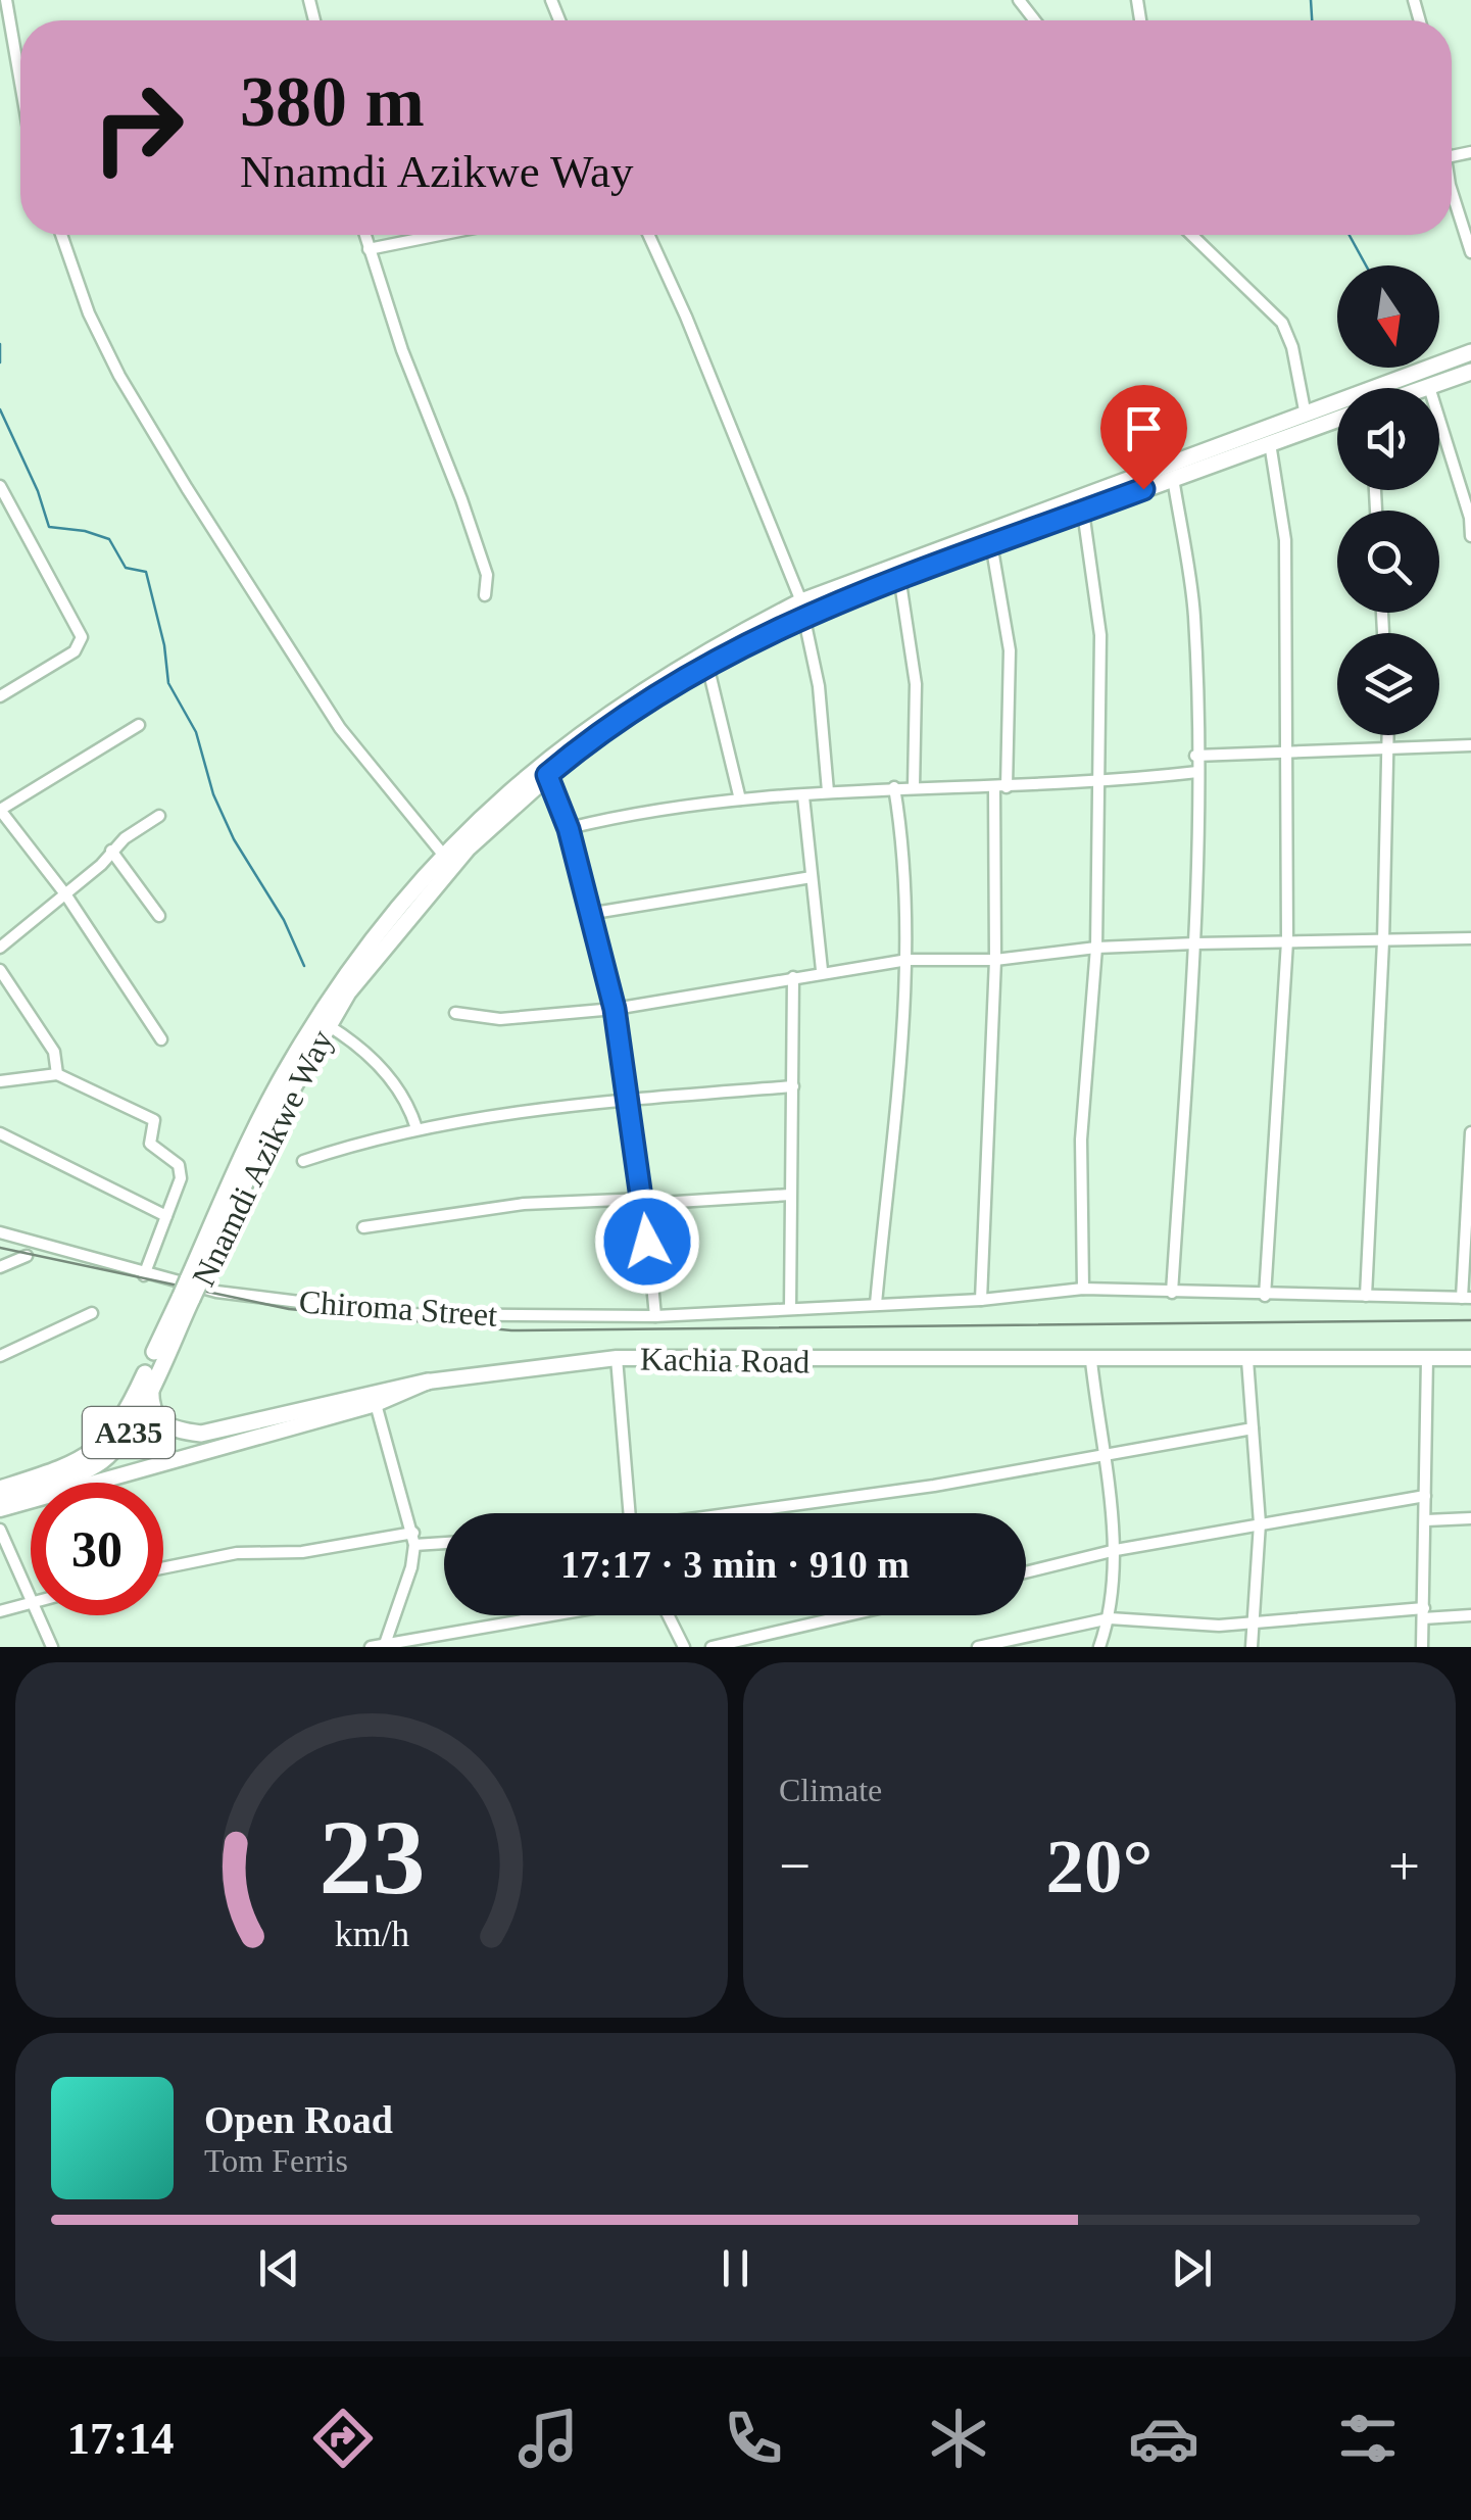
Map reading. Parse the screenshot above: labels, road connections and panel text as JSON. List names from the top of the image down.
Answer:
{
  "streets": {
    "highway": ["Nnamdi Azikwe Way", "A235"],
    "main road": ["Kachia Road"],
    "street": ["Chiroma Street"]
  },
  "crossings": [
    ["Nnamdi Azikwe Way", "Kachia Road"],
    ["Nnamdi Azikwe Way", "A235"]
  ],
  "north": "bottom",
  "page": {
    "turn": ["380 m", "Nnamdi Azikwe Way"],
    "limit": "30",
    "trip": "17:17 · 3 min · 910 m",
    "tile": "Climate",
    "heat": ["−", "20°", "+"],
    "song": ["Open Road", "Tom Ferris"],
    "tabs": "17:14",
    "gauge": ["23", "km/h"]
  }
}
